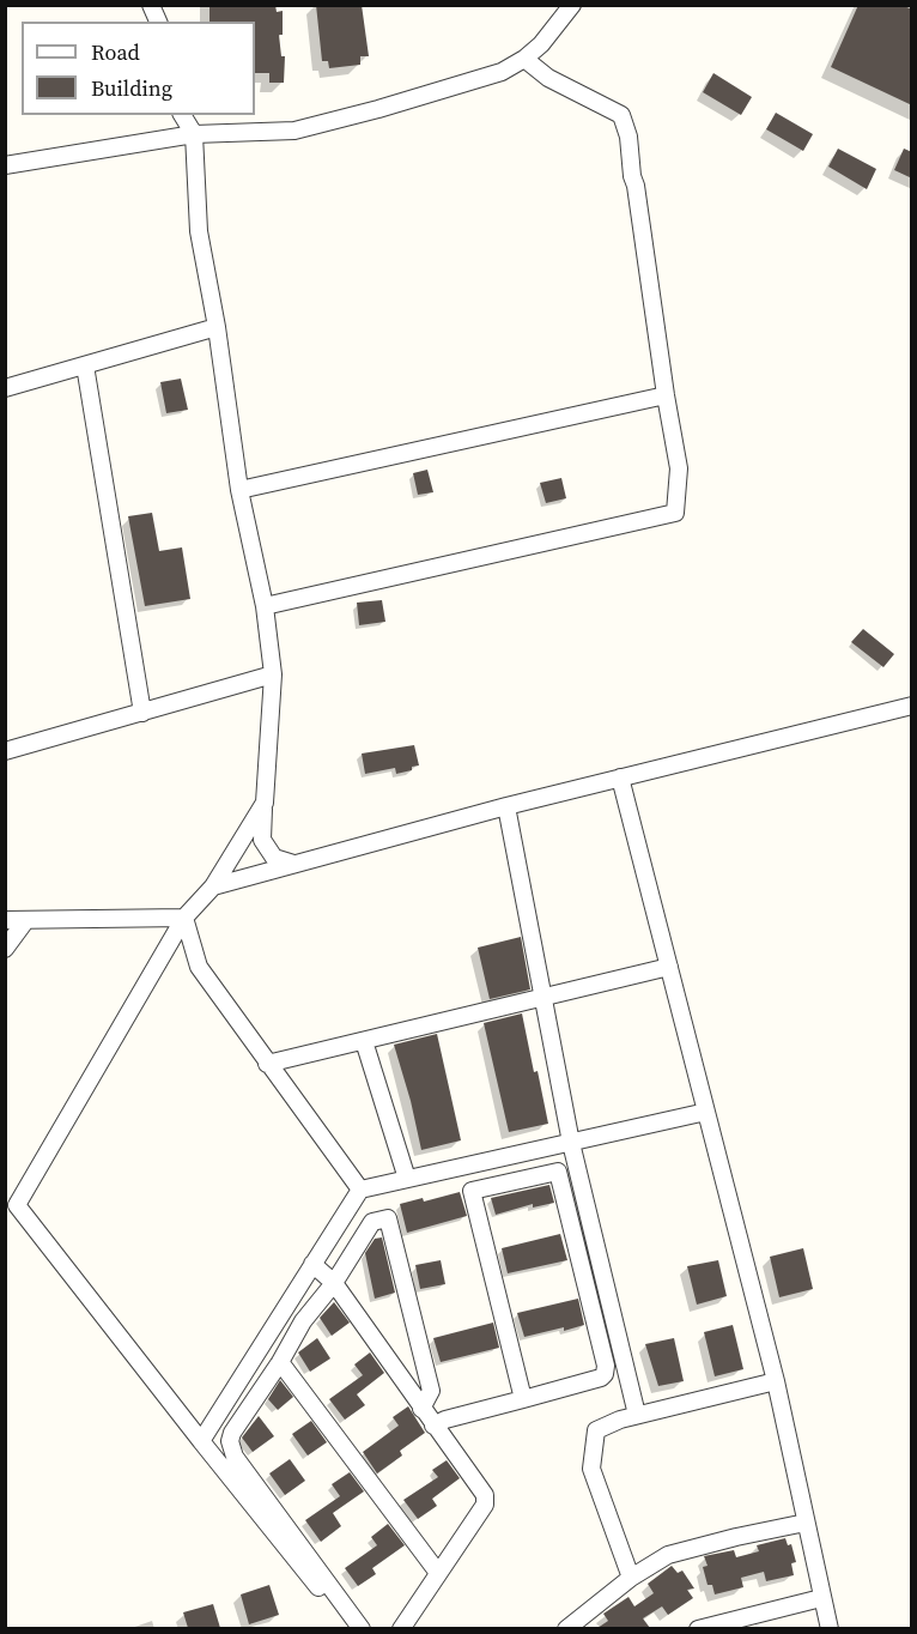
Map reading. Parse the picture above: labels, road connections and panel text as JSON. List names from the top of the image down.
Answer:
{
  "legend": ["Road", "Building"]
}
